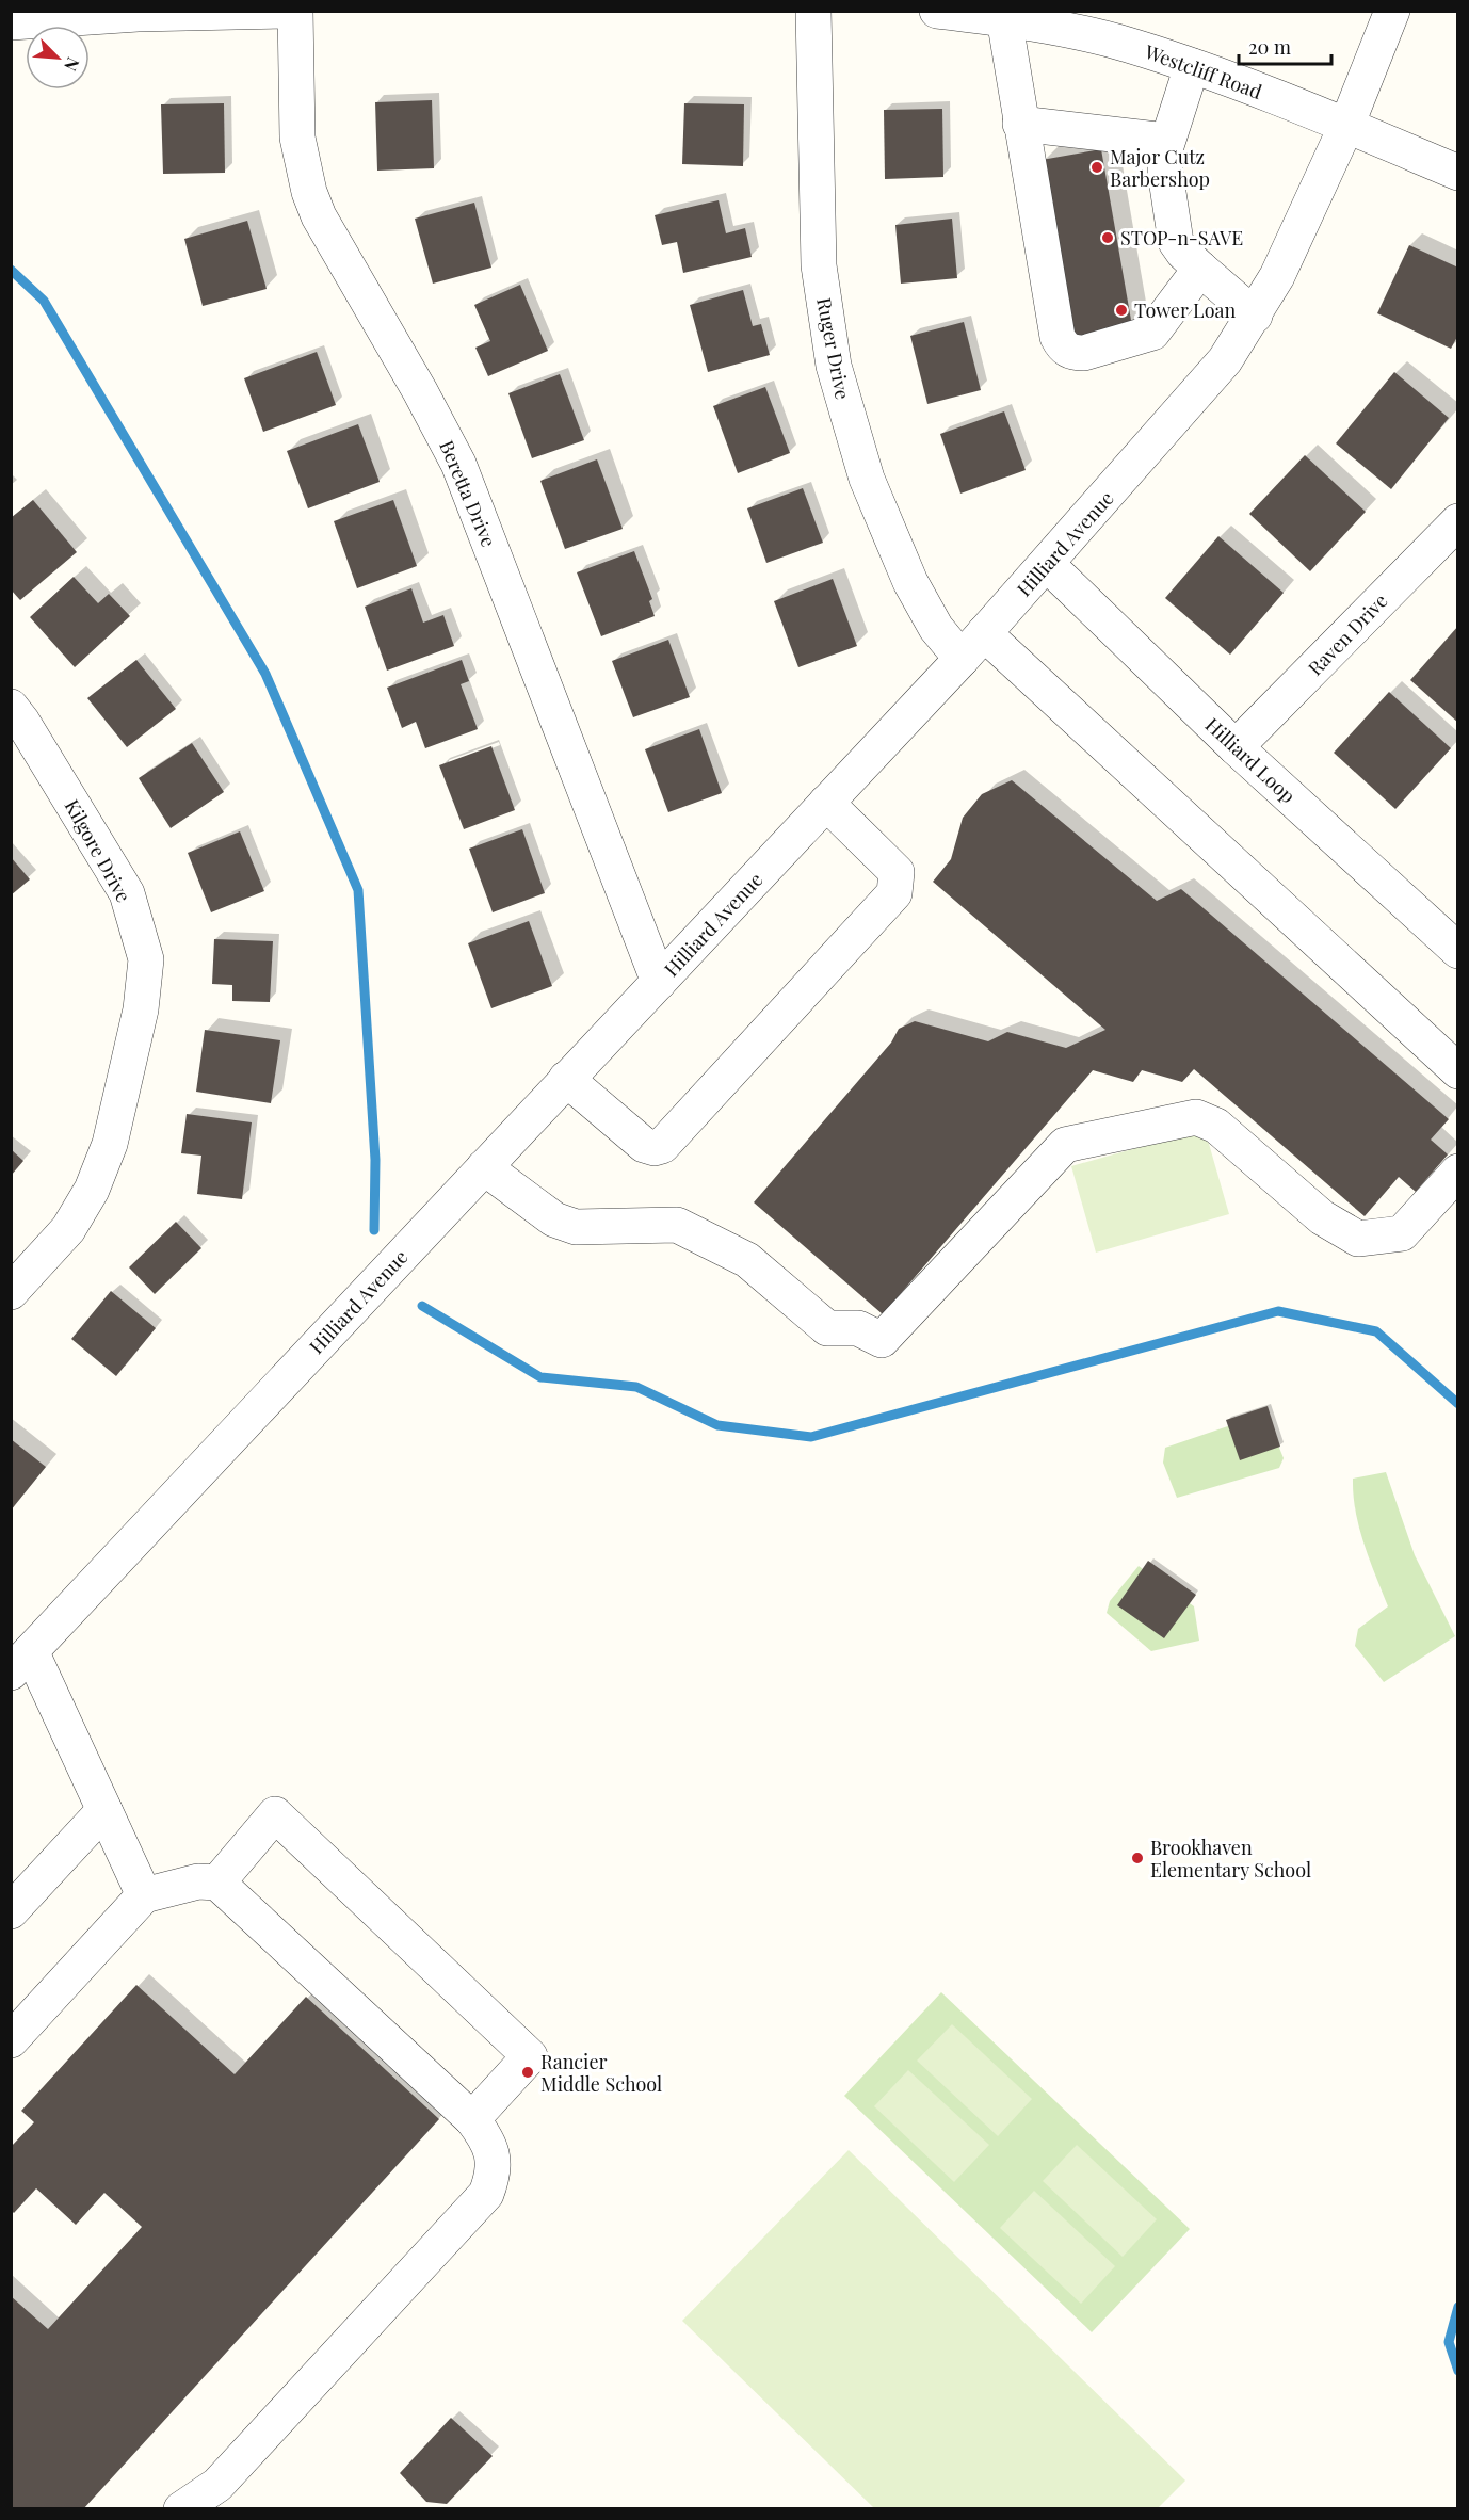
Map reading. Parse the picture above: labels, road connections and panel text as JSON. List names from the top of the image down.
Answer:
{
  "streets": {
    "street": [
      "Westcliff Road",
      "Ruger Drive",
      "Beretta Drive",
      "Hilliard Avenue",
      "Raven Drive",
      "Hilliard Loop",
      "Kilgore Drive"
    ]
  },
  "crossings": [
    ["Westcliff Road", "Hilliard Avenue"],
    ["Ruger Drive", "Hilliard Avenue"],
    ["Beretta Drive", "Hilliard Avenue"],
    ["Hilliard Avenue", "Hilliard Loop"],
    ["Raven Drive", "Hilliard Loop"]
  ],
  "places": [
    "Major Cutz Barbershop",
    "STOP-n-SAVE",
    "Tower Loan",
    "Brookhaven Elementary School",
    "Rancier Middle School"
  ],
  "scale_bar": "20 m",
  "north": "bottom right"
}
